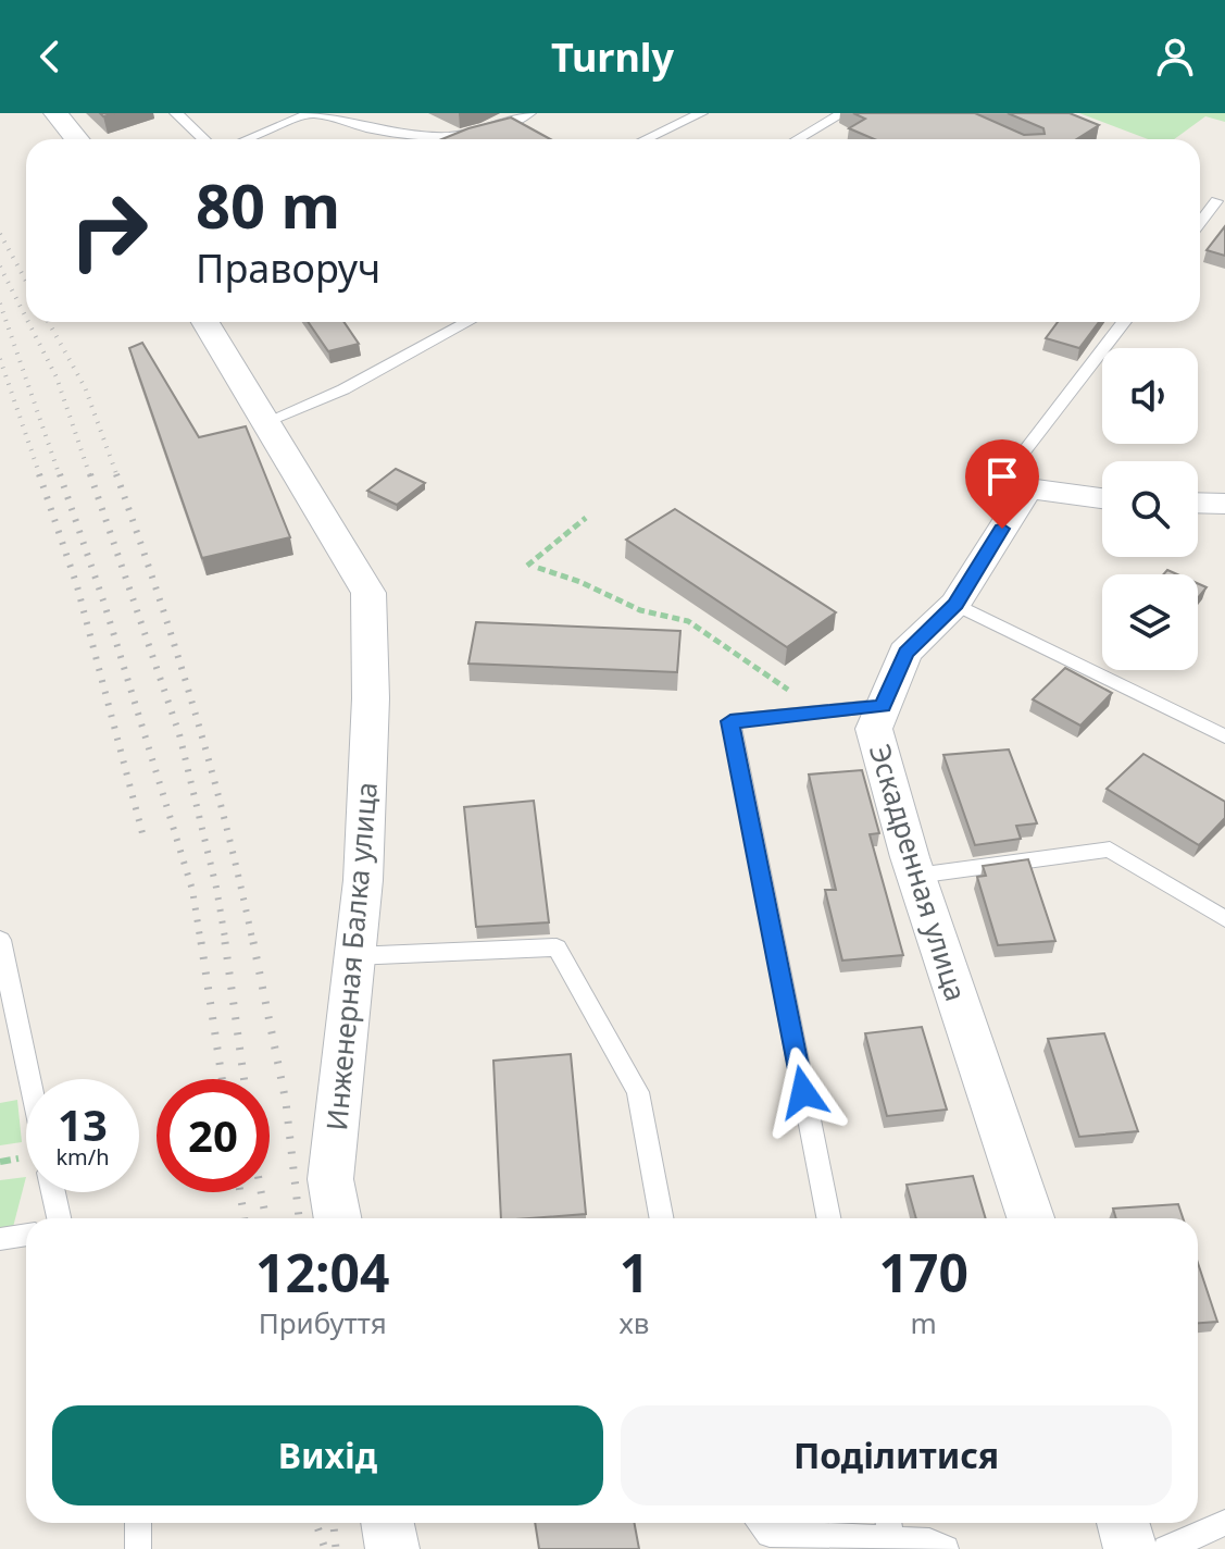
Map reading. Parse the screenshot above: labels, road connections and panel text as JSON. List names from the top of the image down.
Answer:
{
  "streets": {
    "street": ["Эскадренная улица", "Инженерная Балка улица"]
  },
  "page": {
    "header": "Turnly",
    "turn": ["80 m", "Праворуч"],
    "speed": "13 km/h",
    "limit": "20",
    "eta": [
      "12:04",
      "Прибуття",
      "1",
      "хв",
      "170",
      "m"
    ],
    "buttons": ["Вихід", "Поділитися"]
  }
}
